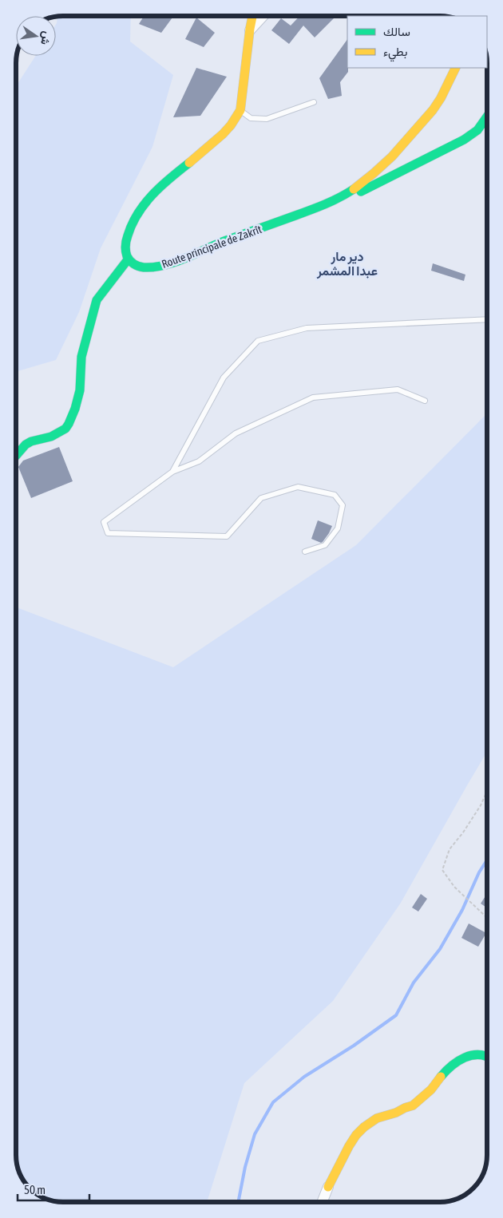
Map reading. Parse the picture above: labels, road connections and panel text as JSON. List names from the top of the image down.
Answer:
{
  "streets": {
    "street": ["Route principale de Zakrît"]
  },
  "districts": ["دير مار عبدا المشمر"],
  "legend": ["سالك", "بطيء"],
  "scale_bar": "50 m",
  "north": "right"
}
